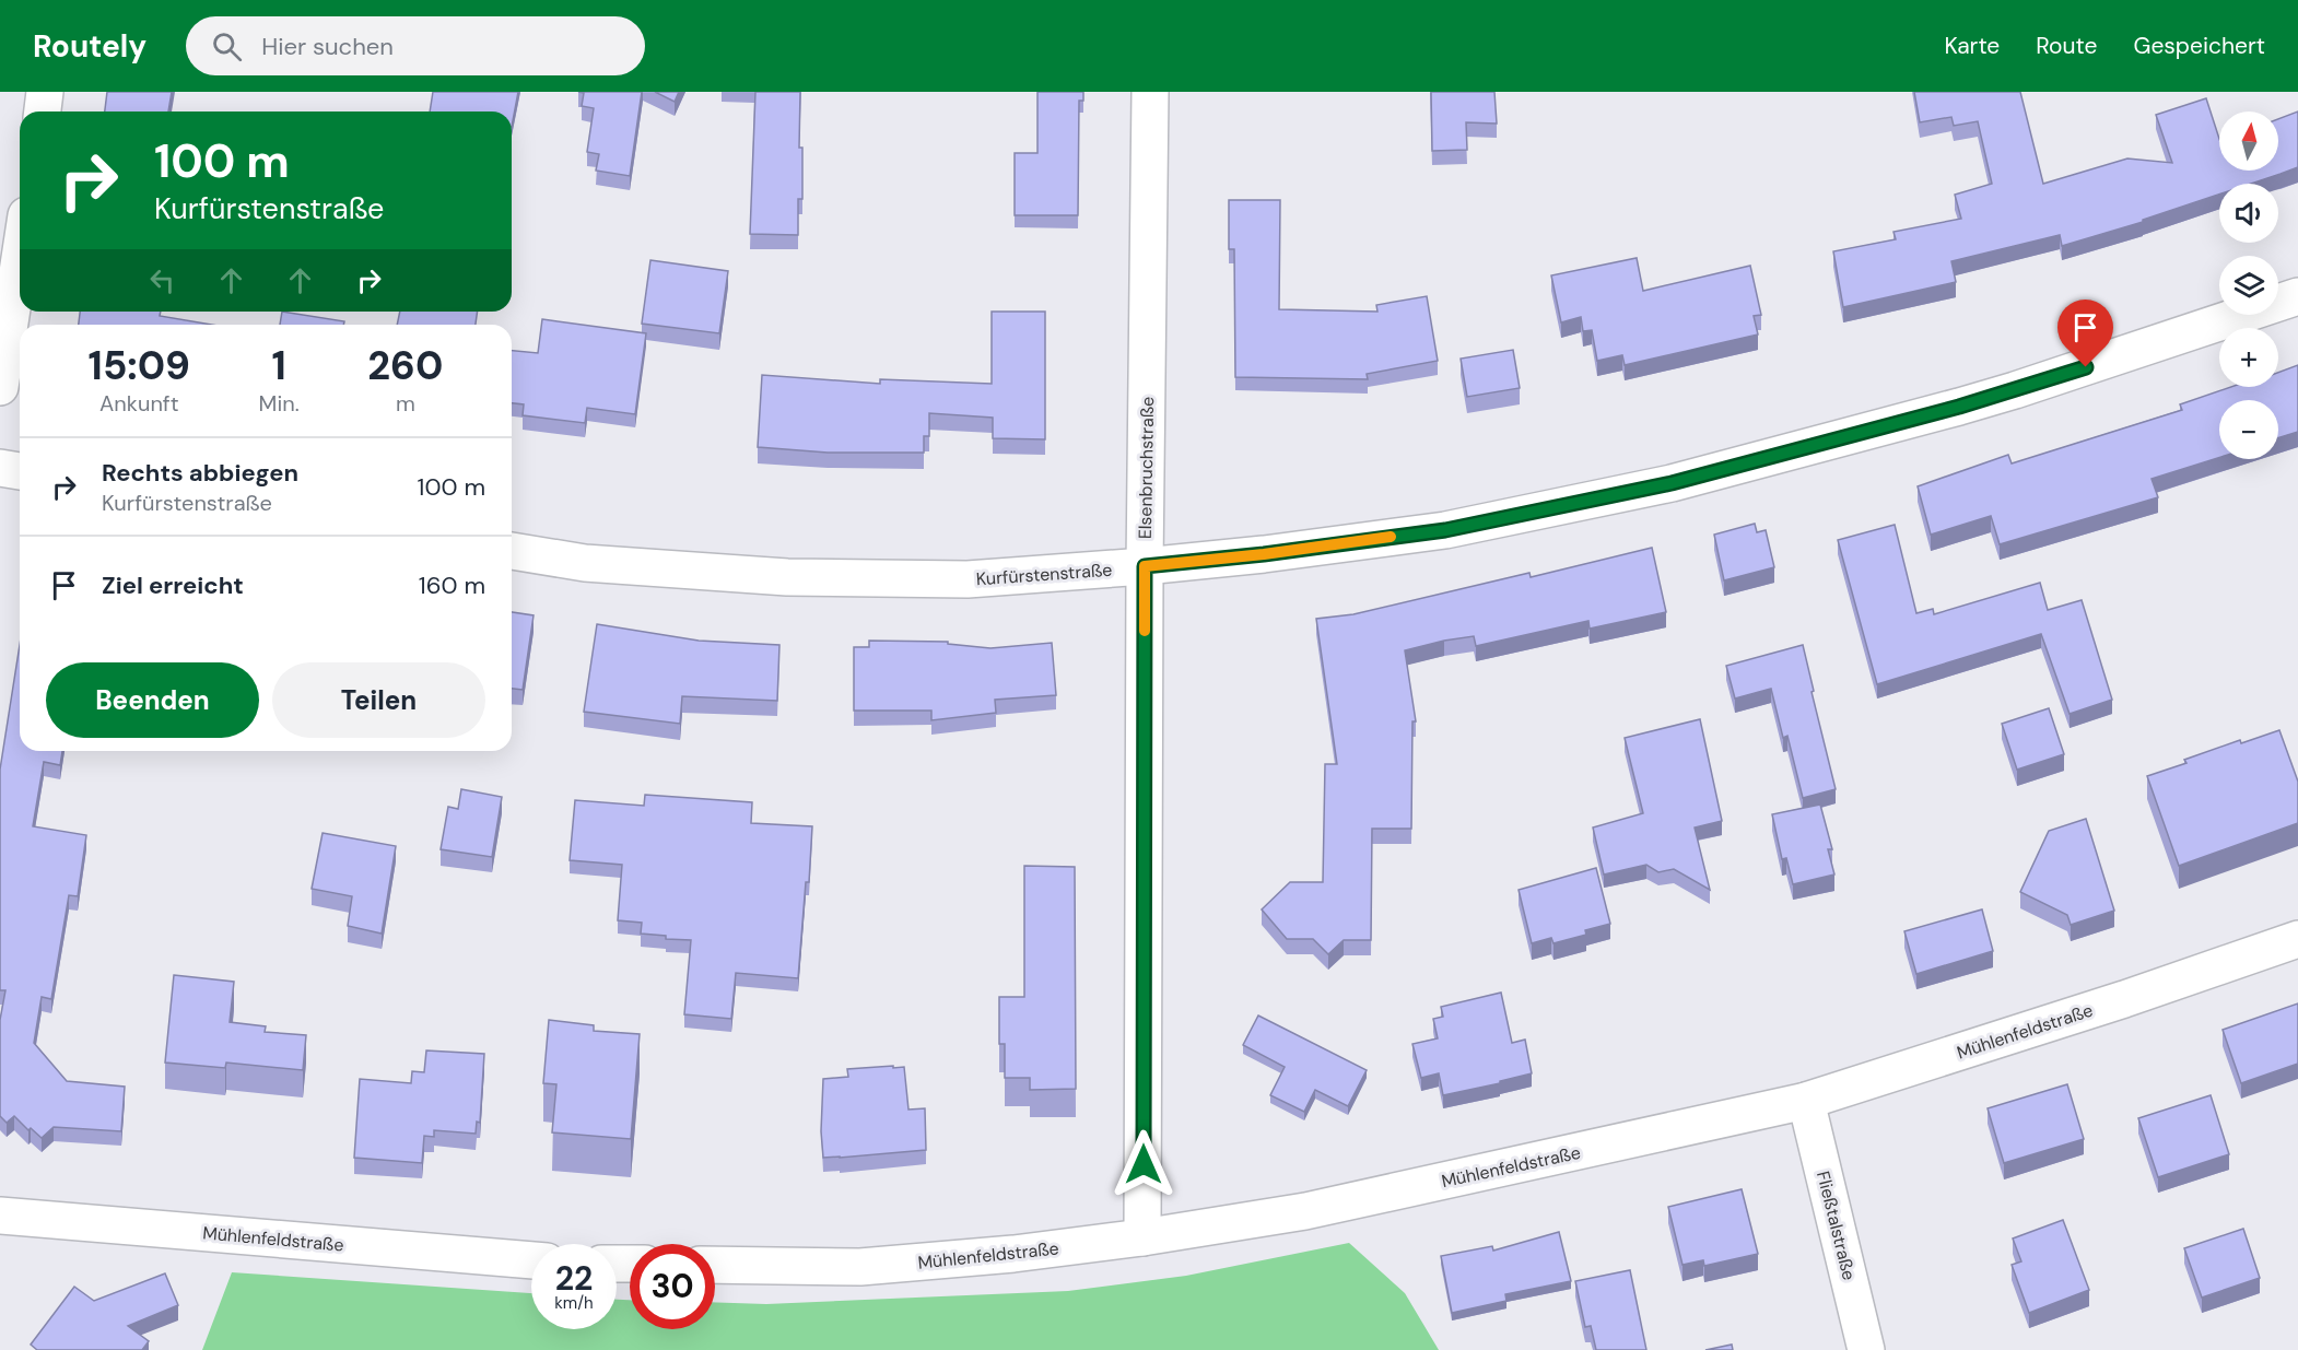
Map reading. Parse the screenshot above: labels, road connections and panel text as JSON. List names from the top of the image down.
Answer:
{
  "streets": {
    "street": [
      "Elsenbruchstraße",
      "Kurfürstenstraße",
      "Mühlenfeldstraße",
      "Fließtalstraße"
    ]
  },
  "crossings": [
    ["Elsenbruchstraße", "Kurfürstenstraße"],
    ["Elsenbruchstraße", "Mühlenfeldstraße"],
    ["Mühlenfeldstraße", "Fließtalstraße"]
  ],
  "north": "top",
  "page": {
    "header": "Routely",
    "search": "Hier suchen",
    "nav": ["Karte", "Route", "Gespeichert"],
    "map_buttons": ["+", "−"],
    "turn": ["100 m", "Kurfürstenstraße"],
    "eta": [
      "15:09",
      "Ankunft",
      "1",
      "Min.",
      "260",
      "m"
    ],
    "list": [
      {
        "name": "Rechts abbiegen",
        "note": "Kurfürstenstraße",
        "value": "100 m"
      },
      {
        "name": "Ziel erreicht",
        "value": "160 m"
      }
    ],
    "buttons": ["Beenden", "Teilen"],
    "speed": "22 km/h",
    "limit": "30"
  }
}
